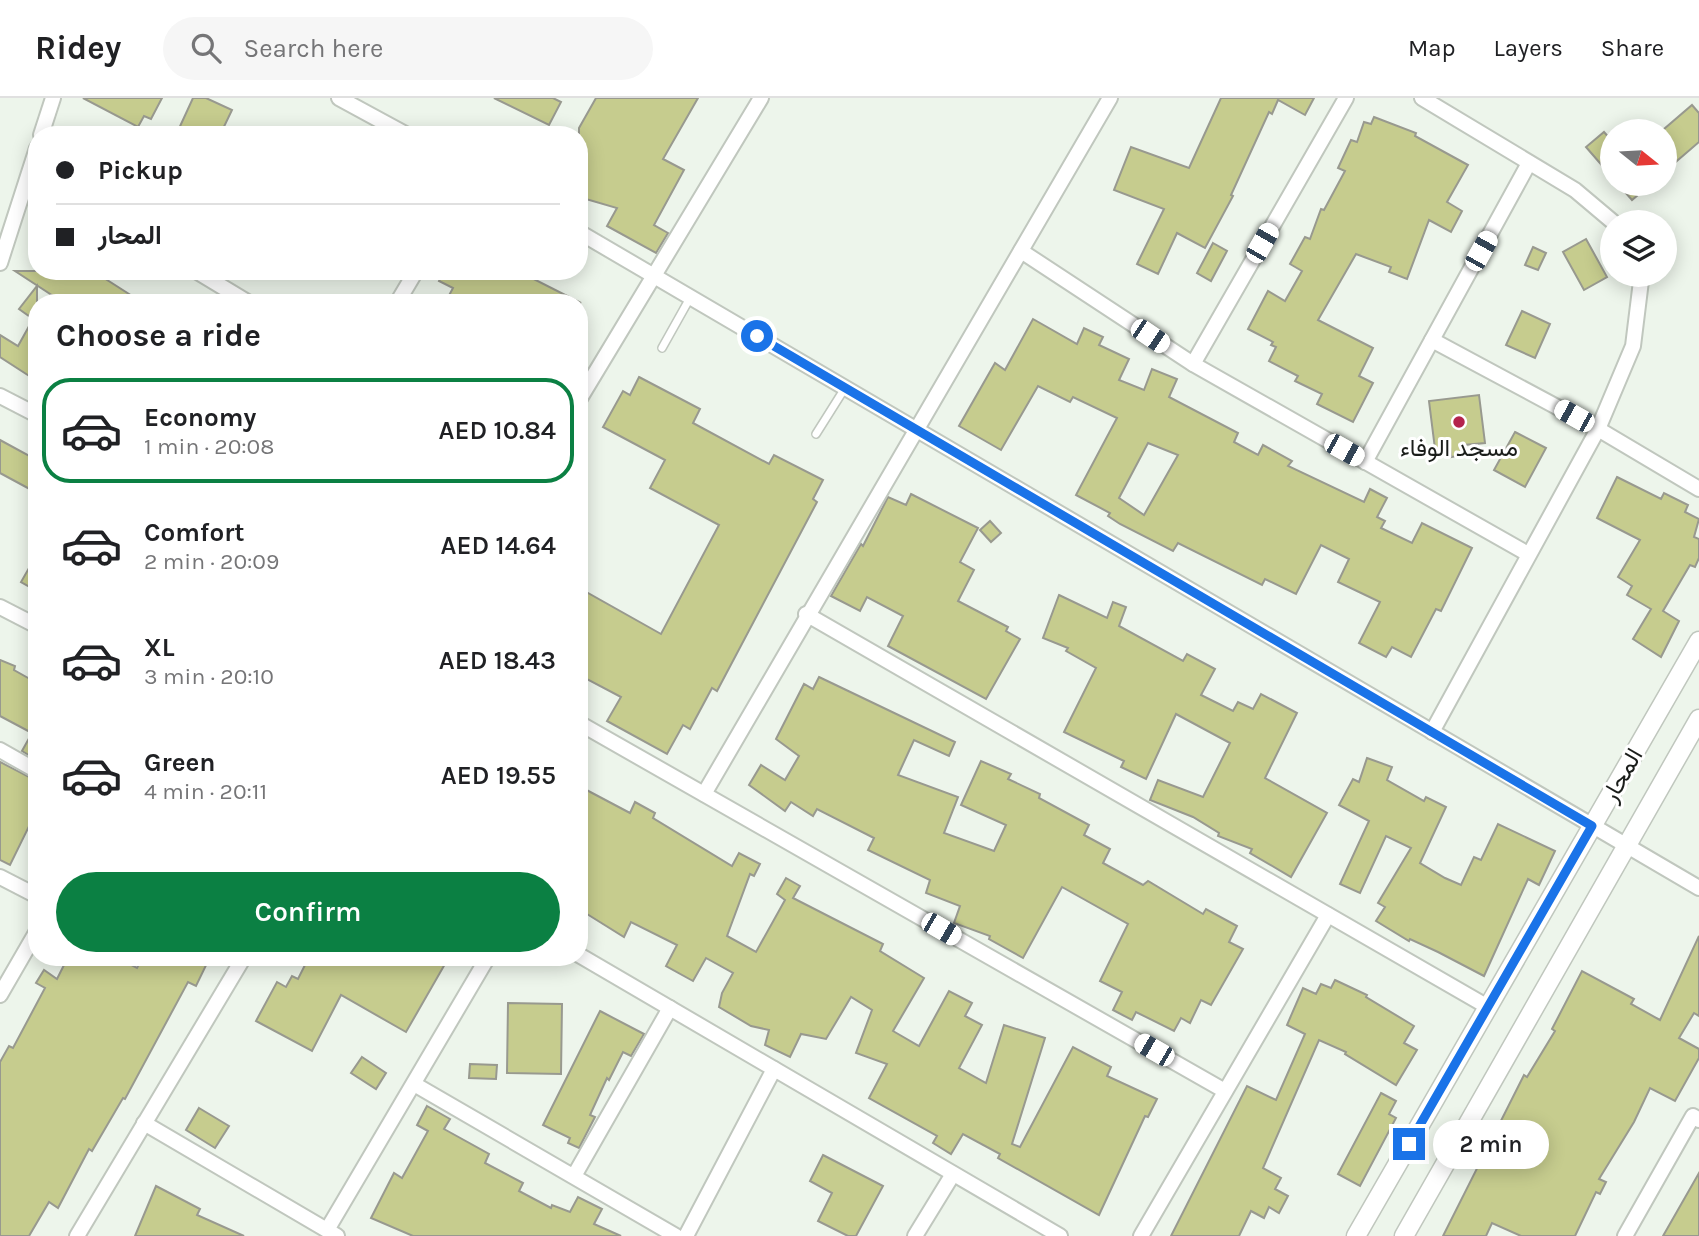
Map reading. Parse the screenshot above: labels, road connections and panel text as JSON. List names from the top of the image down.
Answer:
{
  "streets": {
    "street": ["المحار"]
  },
  "places": ["مسجد الوفاء"],
  "north": "right",
  "page": {
    "header": "Ridey",
    "search": "Search here",
    "nav": ["Map", "Layers", "Share"],
    "banner": ["Pickup", "المحار"],
    "heading": "Choose a ride",
    "list": [
      {
        "name": "Economy",
        "note": "1 min · 20:08",
        "value": "AED 10.84"
      },
      {
        "name": "Comfort",
        "note": "2 min · 20:09",
        "value": "AED 14.64"
      },
      {
        "name": "XL",
        "note": "3 min · 20:10",
        "value": "AED 18.43"
      },
      {
        "name": "Green",
        "note": "4 min · 20:11",
        "value": "AED 19.55"
      }
    ],
    "buttons": "Confirm",
    "bubble": "2 min"
  }
}
